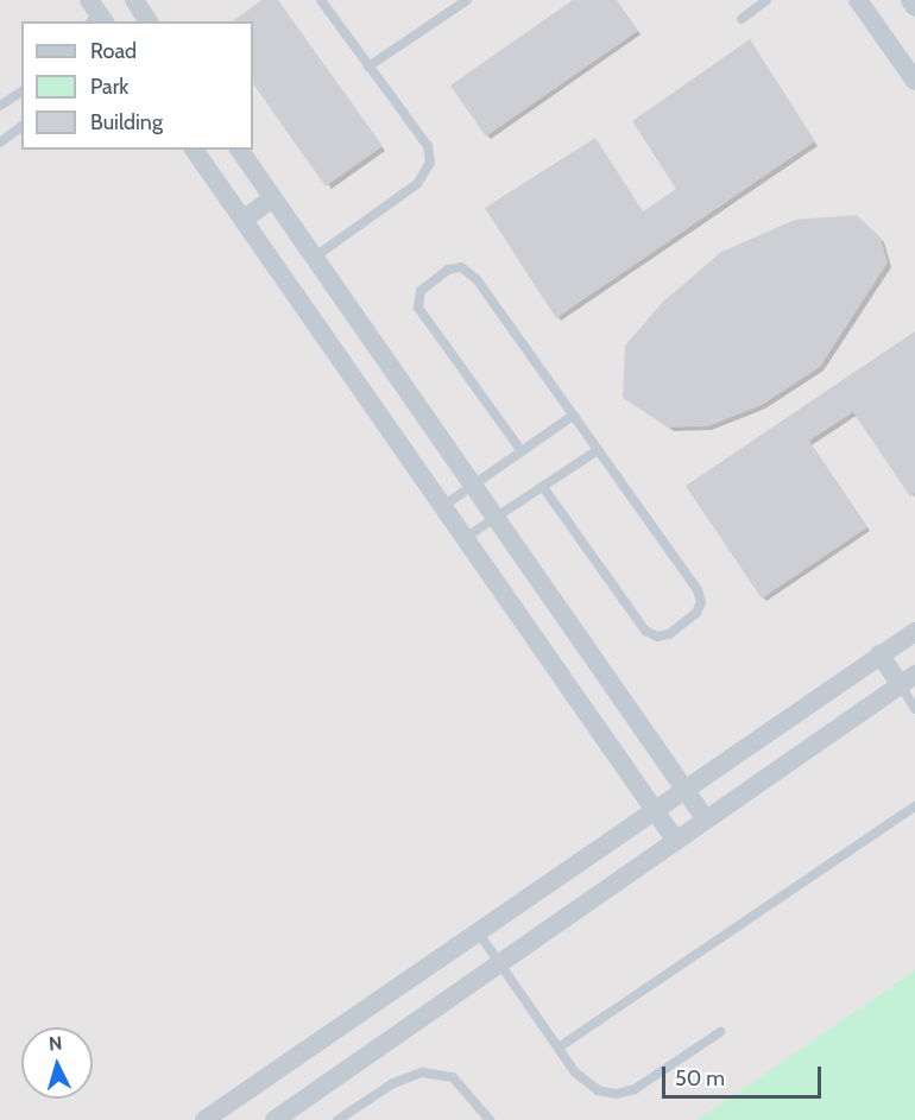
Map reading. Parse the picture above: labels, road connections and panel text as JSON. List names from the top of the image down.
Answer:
{
  "legend": ["Road", "Park", "Building"],
  "scale_bar": "50 m",
  "north": "top"
}
